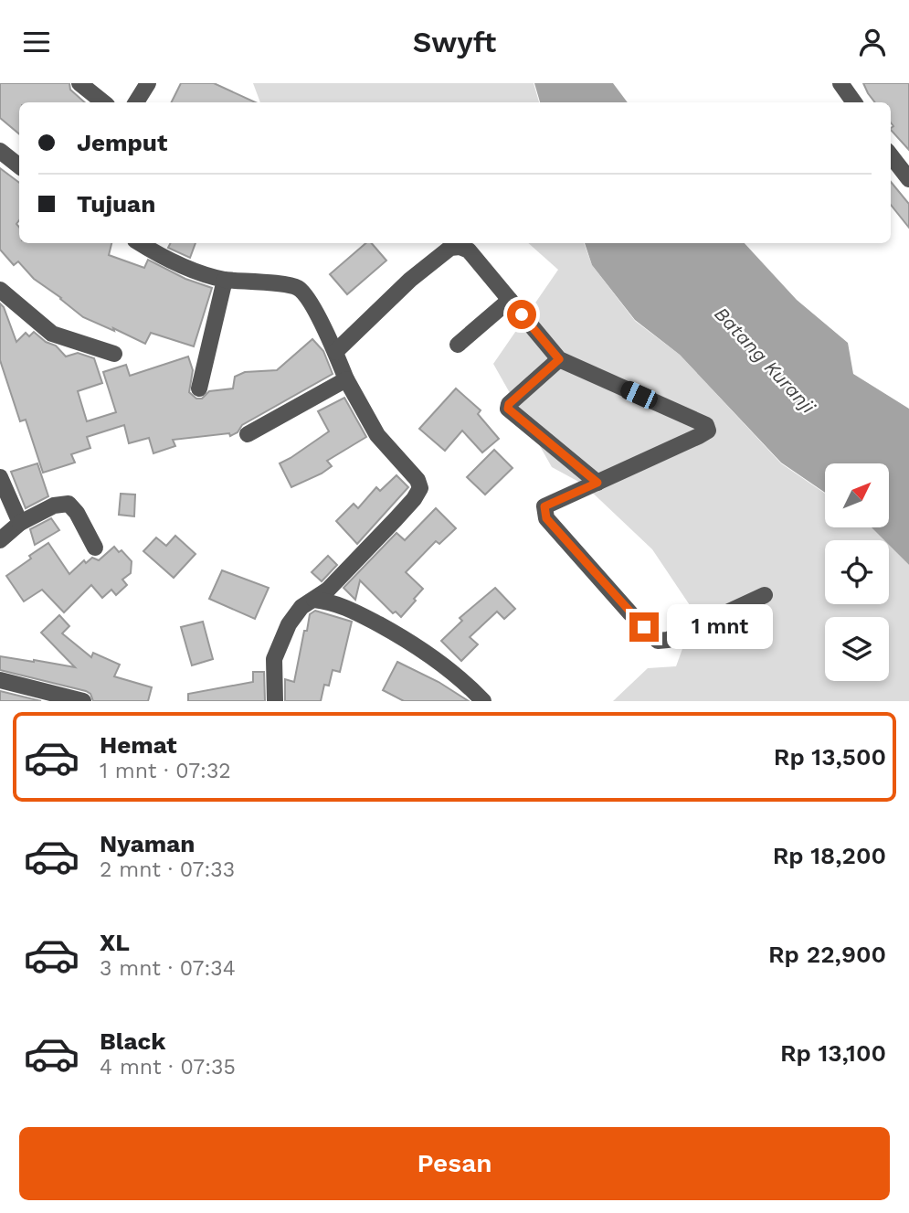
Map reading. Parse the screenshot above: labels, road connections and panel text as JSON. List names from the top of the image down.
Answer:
{
  "water": ["Batang Kuranji"],
  "north": "top right",
  "page": {
    "header": "Swyft",
    "banner": ["Jemput", "Tujuan"],
    "bubble": "1 mnt",
    "list": [
      {
        "name": "Hemat",
        "note": "1 mnt · 07:32",
        "value": "Rp 13,500"
      },
      {
        "name": "Nyaman",
        "note": "2 mnt · 07:33",
        "value": "Rp 18,200"
      },
      {
        "name": "XL",
        "note": "3 mnt · 07:34",
        "value": "Rp 22,900"
      },
      {
        "name": "Black",
        "note": "4 mnt · 07:35",
        "value": "Rp 13,100"
      }
    ],
    "buttons": "Pesan"
  }
}
